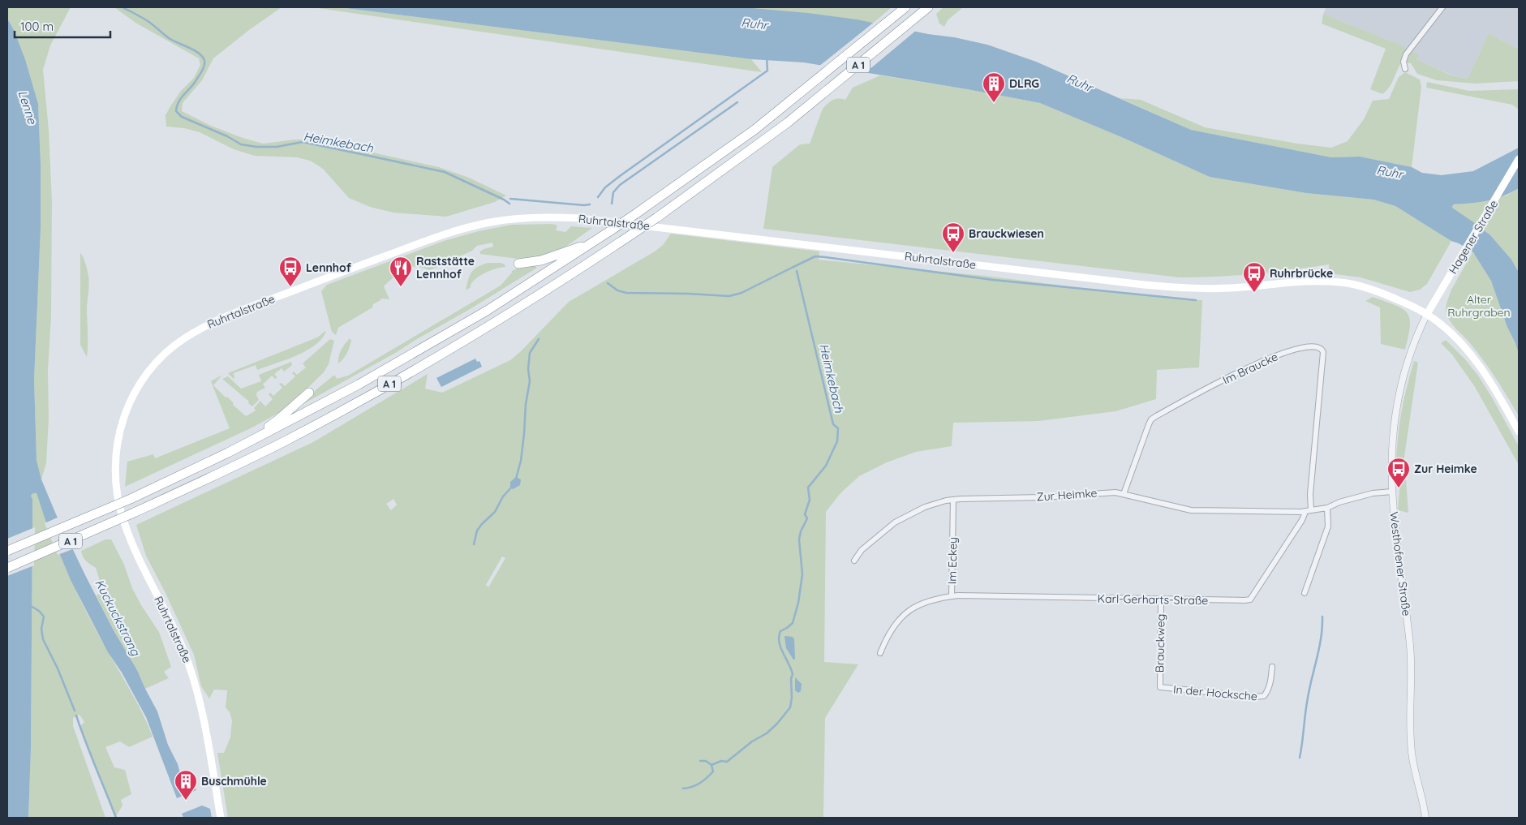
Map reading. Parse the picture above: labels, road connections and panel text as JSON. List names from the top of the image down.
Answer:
{
  "streets": {
    "highway": ["A 1"],
    "main road": ["Ruhrtalstraße", "Hagener Straße"],
    "street": [
      "Im Braucke",
      "Zur Heimke",
      "Im Eckey",
      "Westhofener Straße",
      "Karl-Gerharts-Straße",
      "Brauckweg",
      "In der Hocksche"
    ]
  },
  "crossings": [
    ["Ruhrtalstraße", "Hagener Straße"],
    ["Ruhrtalstraße", "Westhofener Straße"],
    ["Hagener Straße", "Westhofener Straße"],
    ["Im Braucke", "Zur Heimke"],
    ["Im Braucke", "Karl-Gerharts-Straße"],
    ["Zur Heimke", "Im Eckey"],
    ["Zur Heimke", "Westhofener Straße"],
    ["Zur Heimke", "Karl-Gerharts-Straße"],
    ["Im Eckey", "Karl-Gerharts-Straße"],
    ["Karl-Gerharts-Straße", "Brauckweg"],
    ["Brauckweg", "In der Hocksche"]
  ],
  "water": [
    "Ruhr",
    "Lenne",
    "Heimkebach",
    "Kuckuckstrang"
  ],
  "parks": ["Alter Ruhrgraben"],
  "places": {
    "building": ["DLRG", "Buschmühle"],
    "bus stop": [
      "Brauckwiesen",
      "Lennhof",
      "Ruhrbrücke",
      "Zur Heimke"
    ],
    "restaurant": ["Raststätte Lennhof"]
  },
  "scale_bar": "100 m"
}
